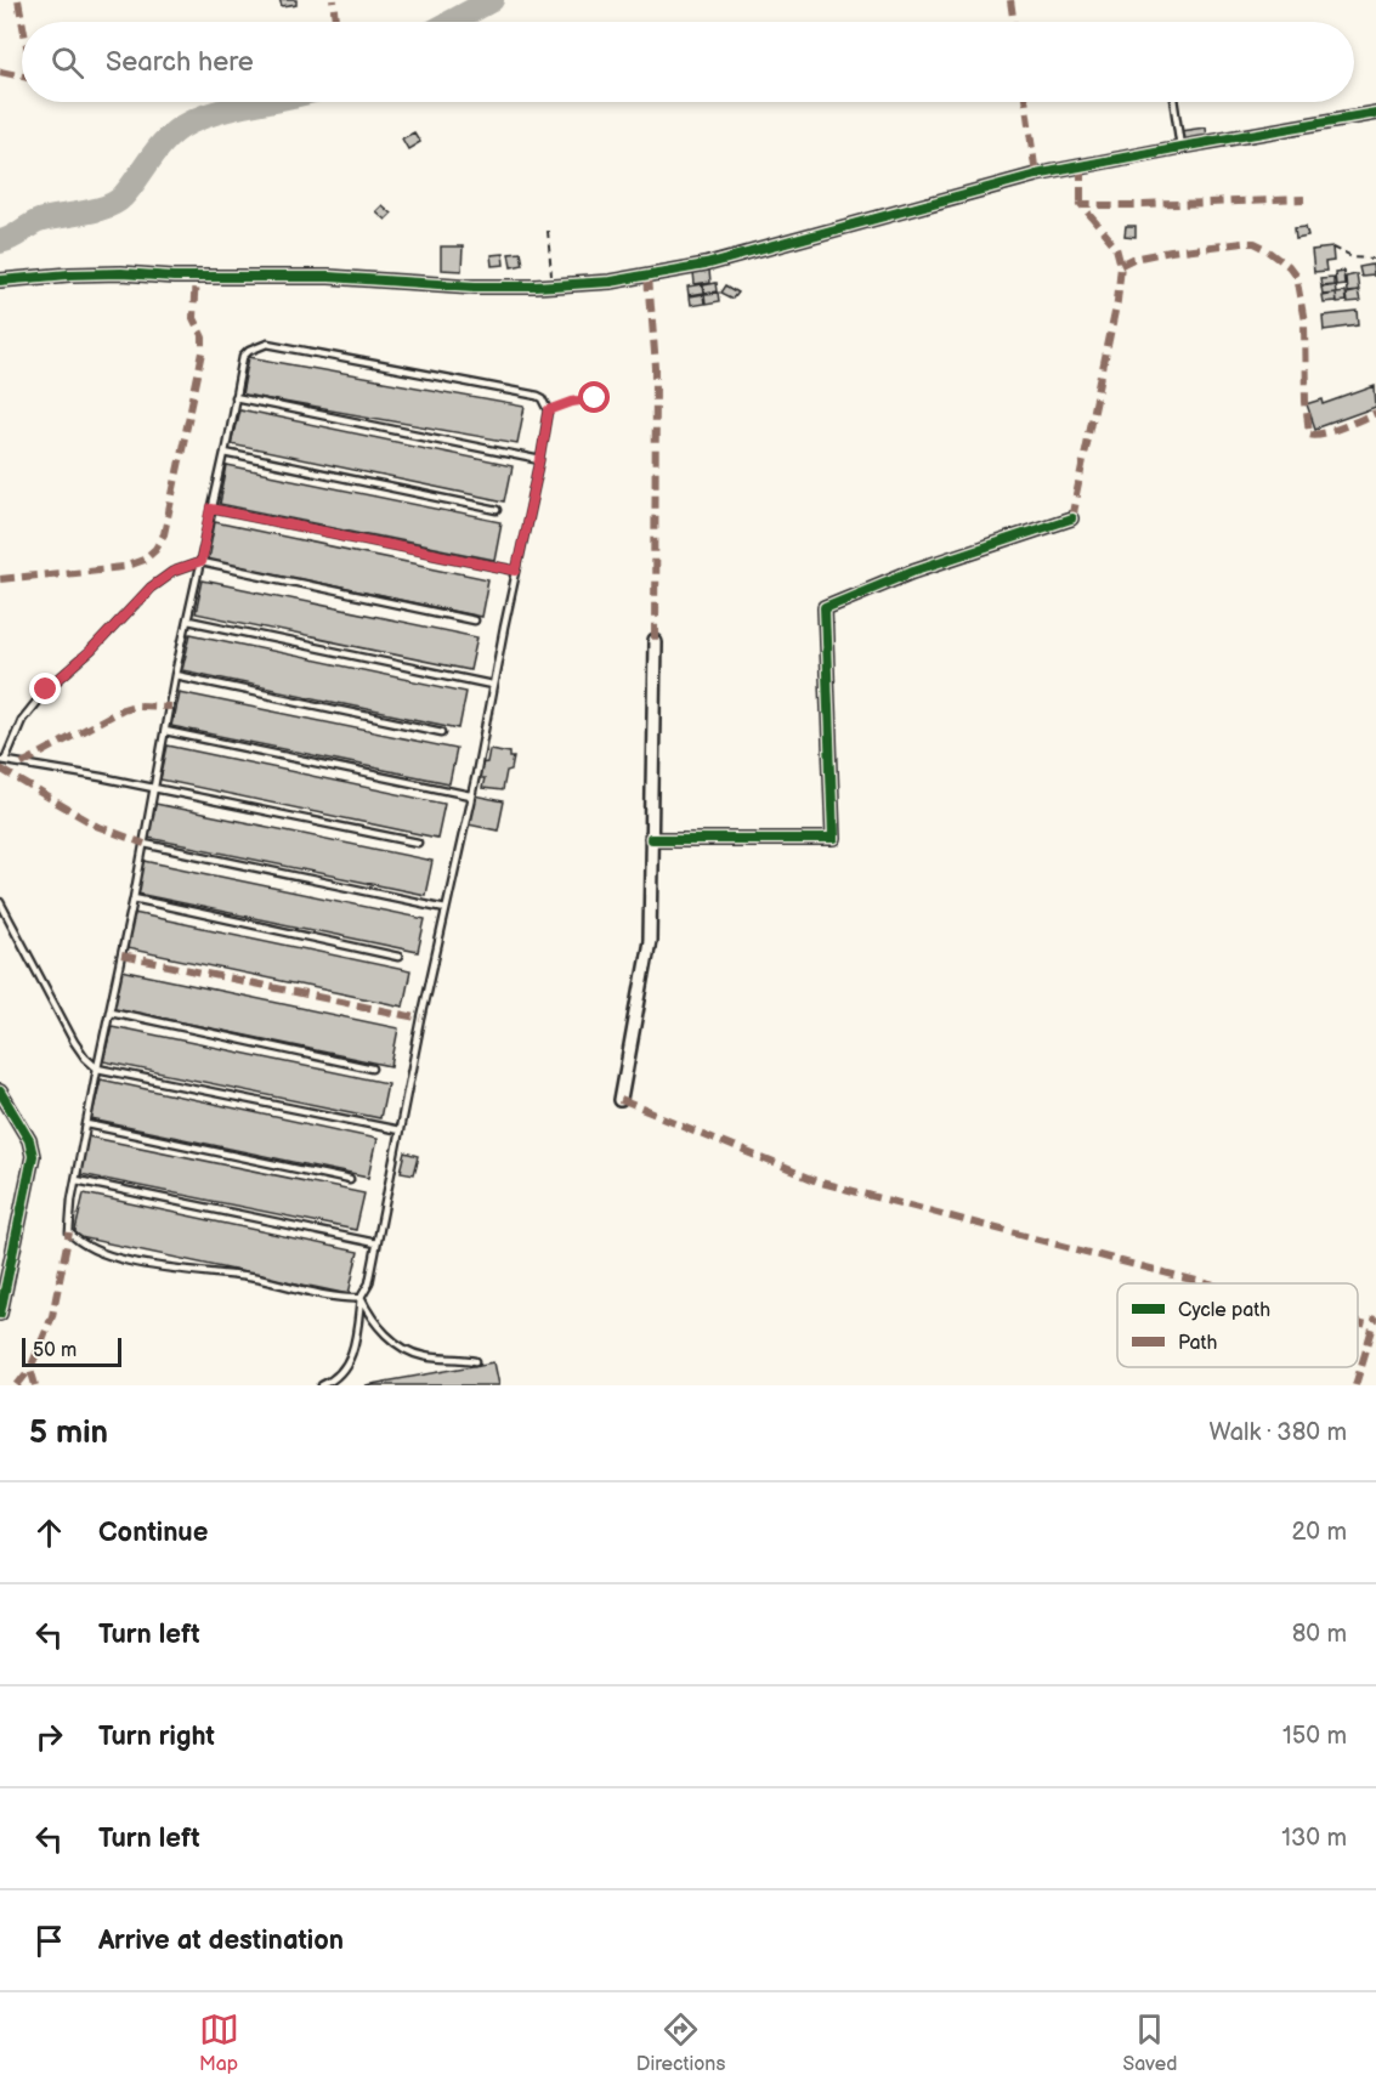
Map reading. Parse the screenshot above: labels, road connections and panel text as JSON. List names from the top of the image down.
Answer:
{
  "legend": ["Cycle path", "Path"],
  "scale_bar": "50 m",
  "page": {
    "search": "Search here",
    "scale": "50 m",
    "heading": ["5 min", "Walk · 380 m"],
    "list": [
      ["Continue", "20 m"],
      ["Turn left", "80 m"],
      ["Turn right", "150 m"],
      ["Turn left", "130 m"],
      "Arrive at destination"
    ],
    "nav": ["Map", "Directions", "Saved"]
  }
}
